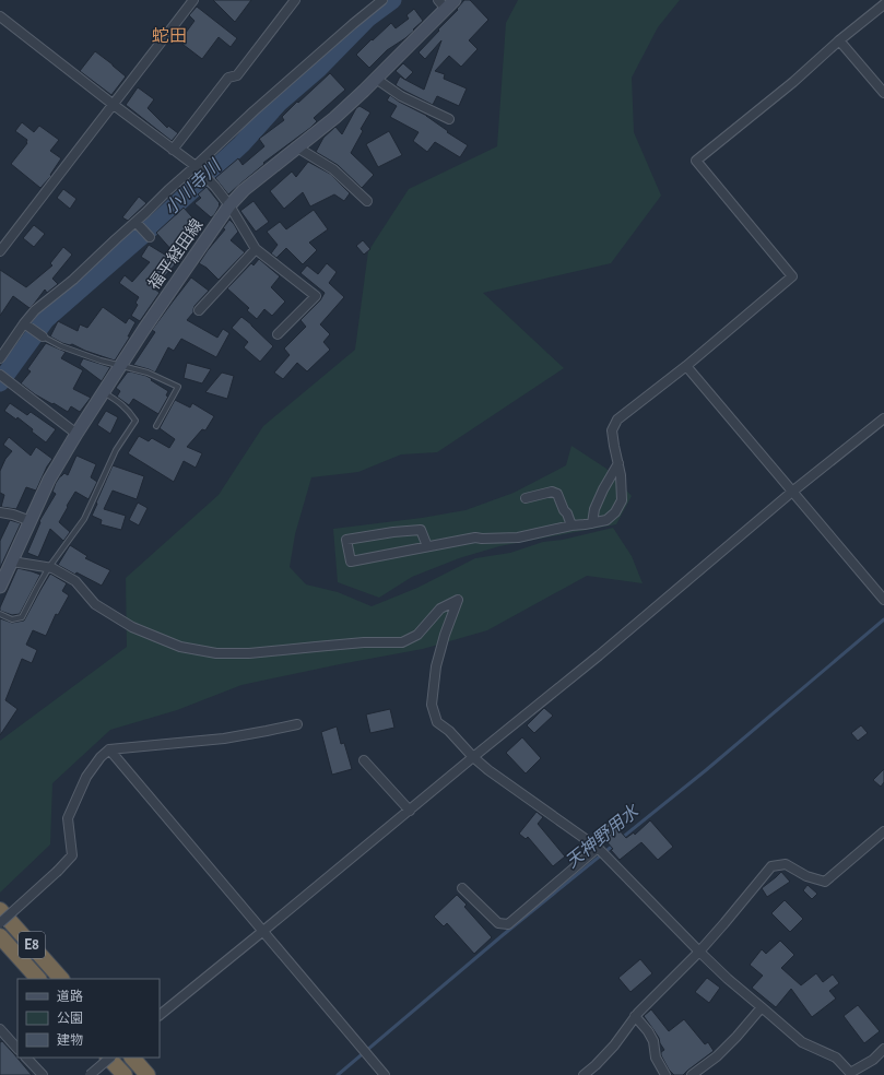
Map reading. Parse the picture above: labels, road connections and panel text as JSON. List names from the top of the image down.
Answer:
{
  "streets": {
    "highway": ["E8"],
    "main road": ["福平経田線"]
  },
  "districts": ["蛇田"],
  "water": ["小川寺川", "天神野用水"],
  "legend": ["道路", "公園", "建物"]
}
